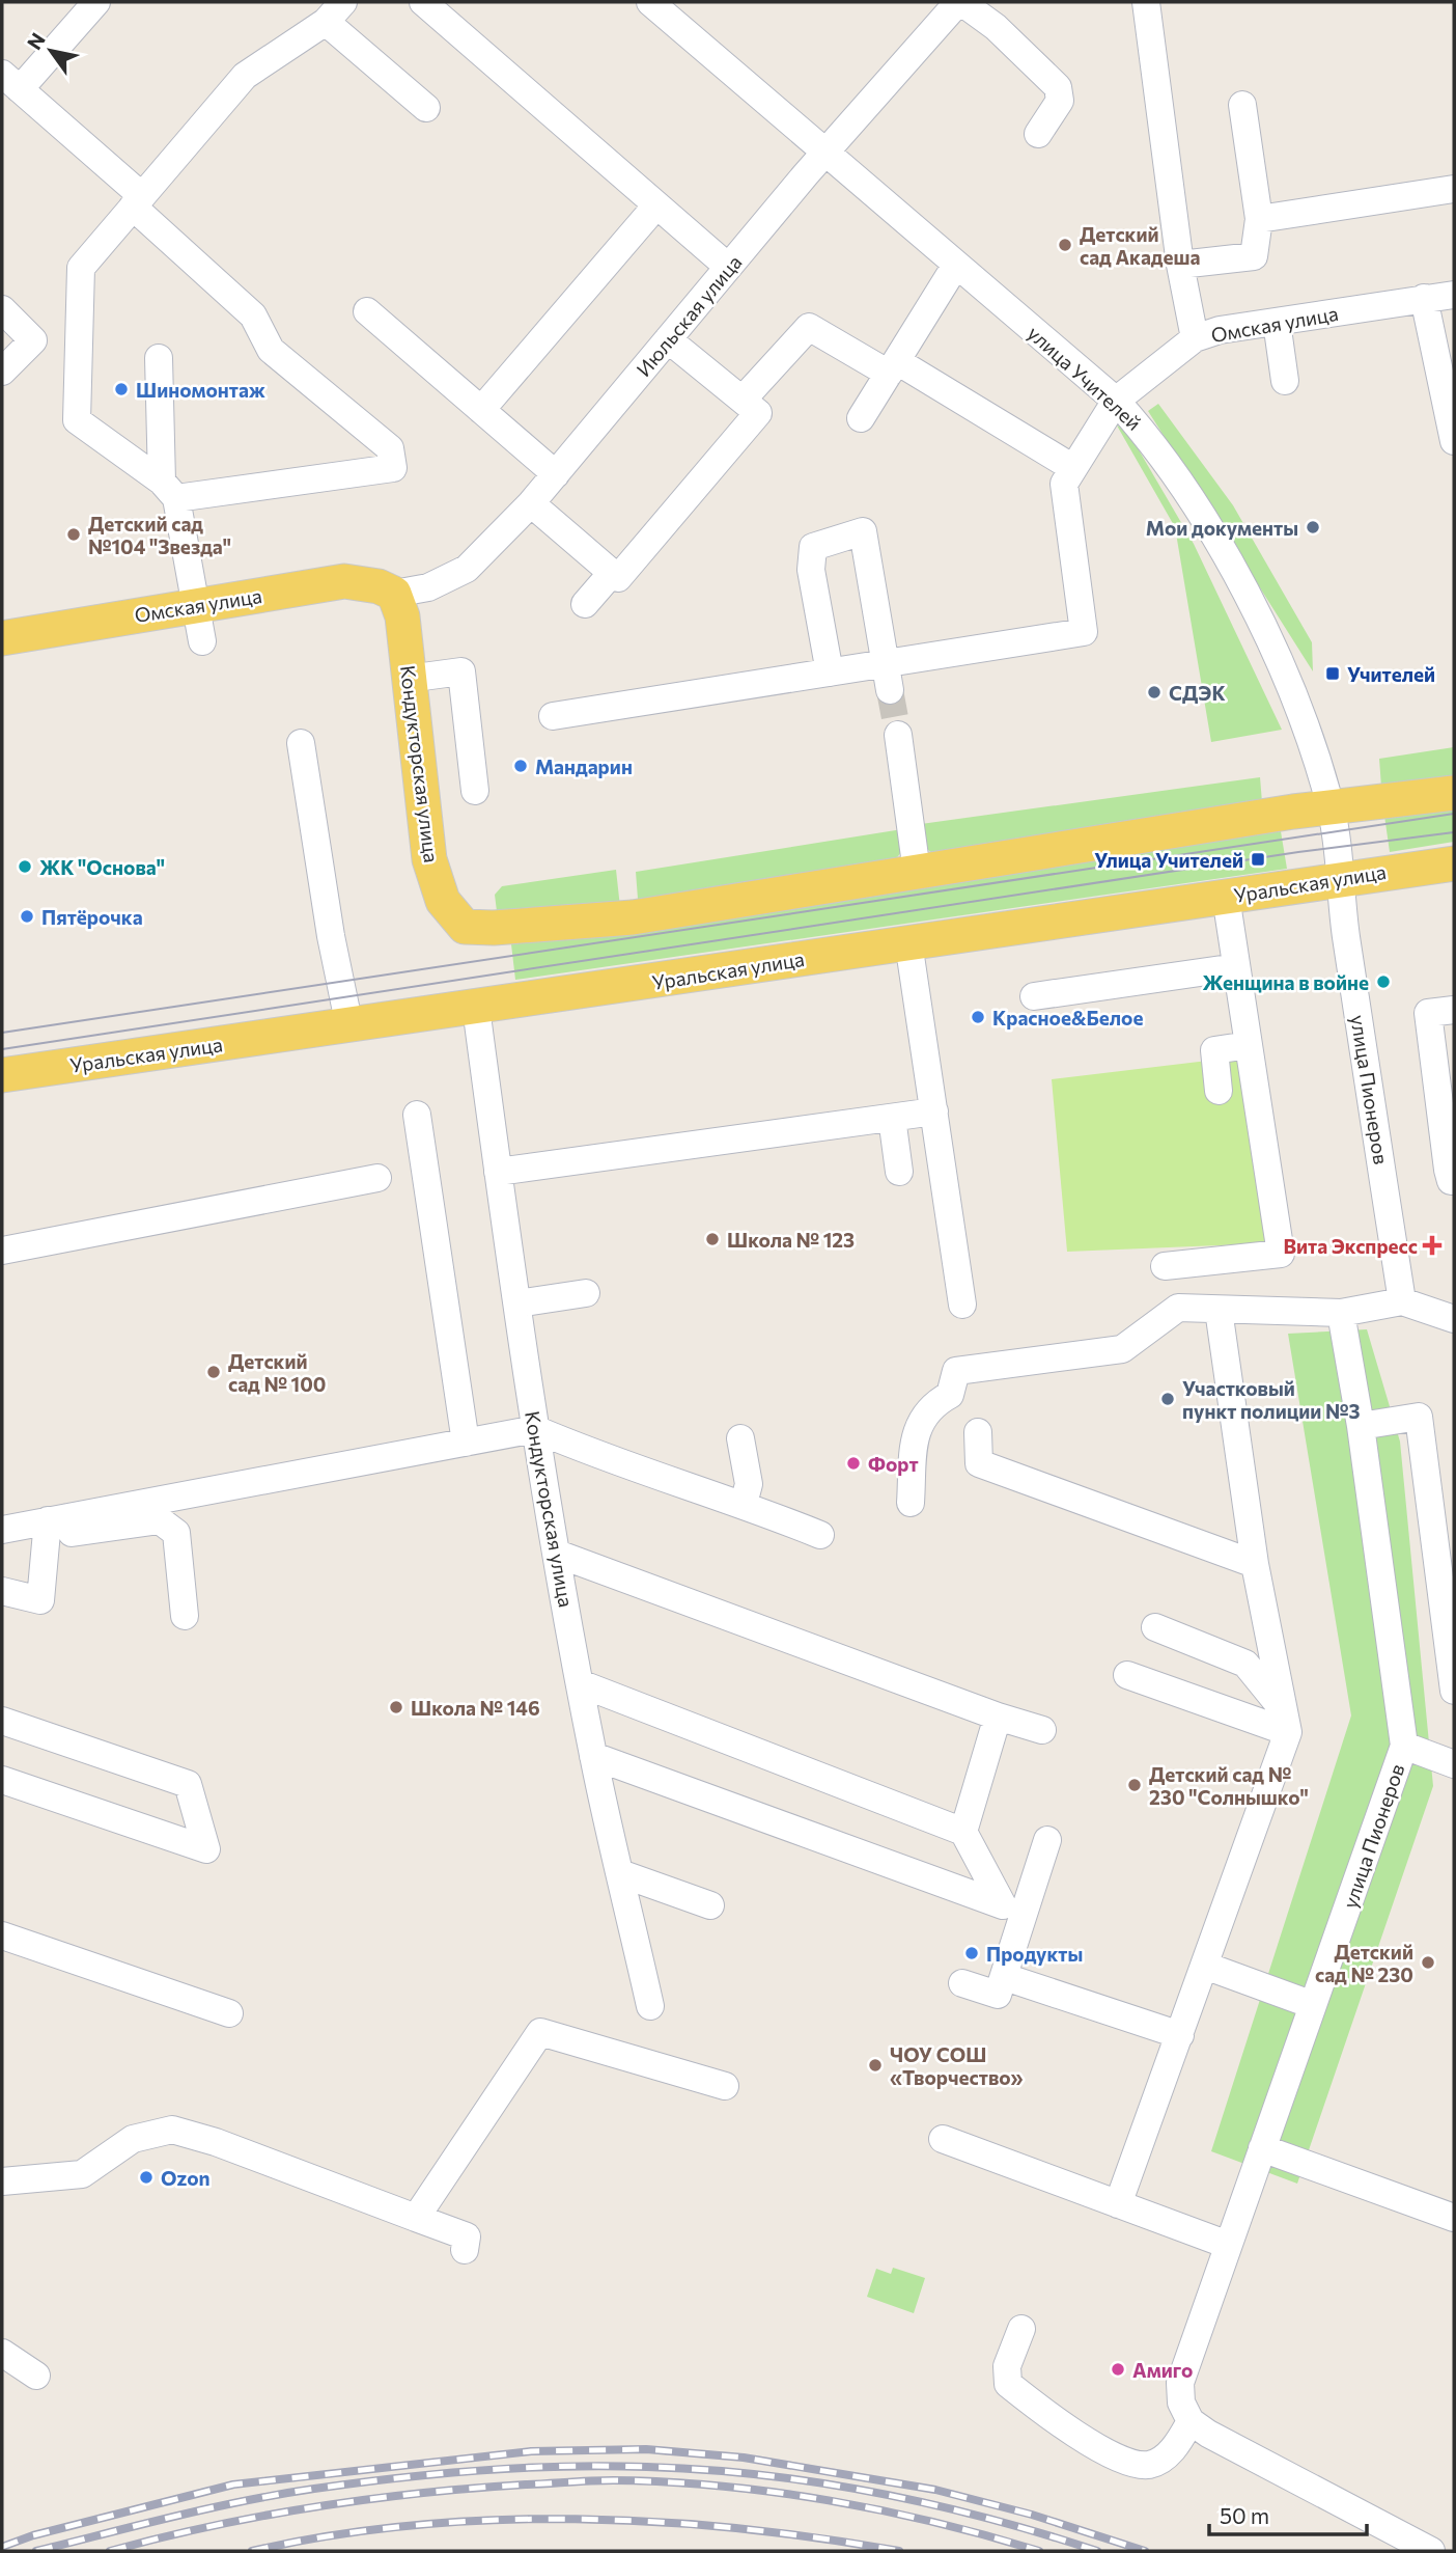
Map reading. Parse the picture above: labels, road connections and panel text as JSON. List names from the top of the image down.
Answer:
{
  "streets": {
    "main road": ["Омская улица", "Кондукторская улица", "Уральская улица"],
    "street": ["Июльская улица", "улица Учителей", "улица Пионеров"]
  },
  "crossings": [
    ["Июльская улица", "Омская улица"],
    ["Июльская улица", "улица Учителей"],
    ["Июльская улица", "Кондукторская улица"],
    ["Омская улица", "улица Учителей"],
    ["Омская улица", "Кондукторская улица"],
    ["улица Учителей", "Уральская улица"],
    ["улица Учителей", "улица Пионеров"],
    ["Кондукторская улица", "Уральская улица"],
    ["Уральская улица", "улица Пионеров"]
  ],
  "places": {
    "other": [
      "Детский сад Акадеша",
      "Шиномонтаж",
      "Мои документы",
      "Детский сад №104 \"Звезда\"",
      "СДЭК",
      "Мандарин",
      "ЖК \"Основа\"",
      "Пятёрочка",
      "Женщина в войне",
      "Красное&Белое",
      "Школа № 123",
      "Детский сад № 100",
      "Участковый пункт полиции №3",
      "Форт",
      "Школа № 146",
      "Детский сад № 230 \"Солнышко\"",
      "Продукты",
      "Детский сад № 230",
      "ЧОУ СОШ «Творчество»",
      "Ozon",
      "Амиго"
    ],
    "transit": ["Учителей", "Улица Учителей"],
    "health": ["Вита Экспресс"]
  },
  "scale_bar": "50 m",
  "north": "top left"
}
